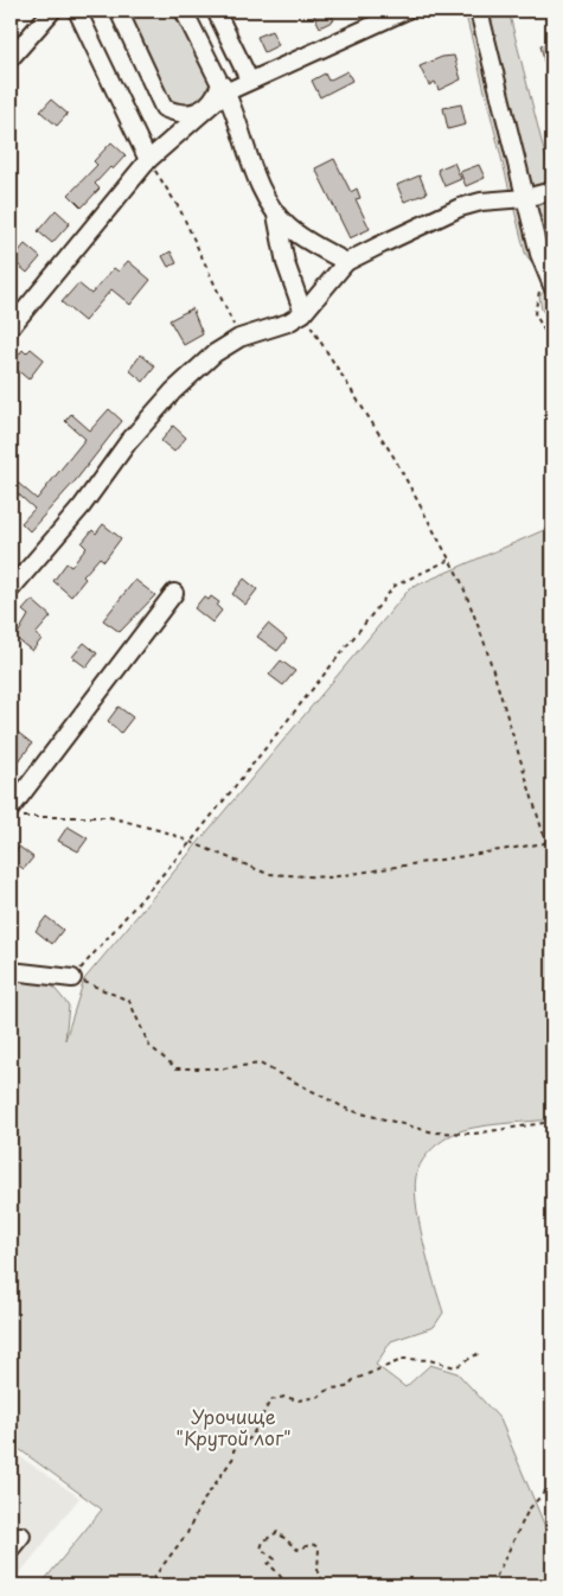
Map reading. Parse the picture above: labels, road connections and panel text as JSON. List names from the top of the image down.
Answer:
{
  "parks": ["Урочище \"Крутой лог\""]
}
